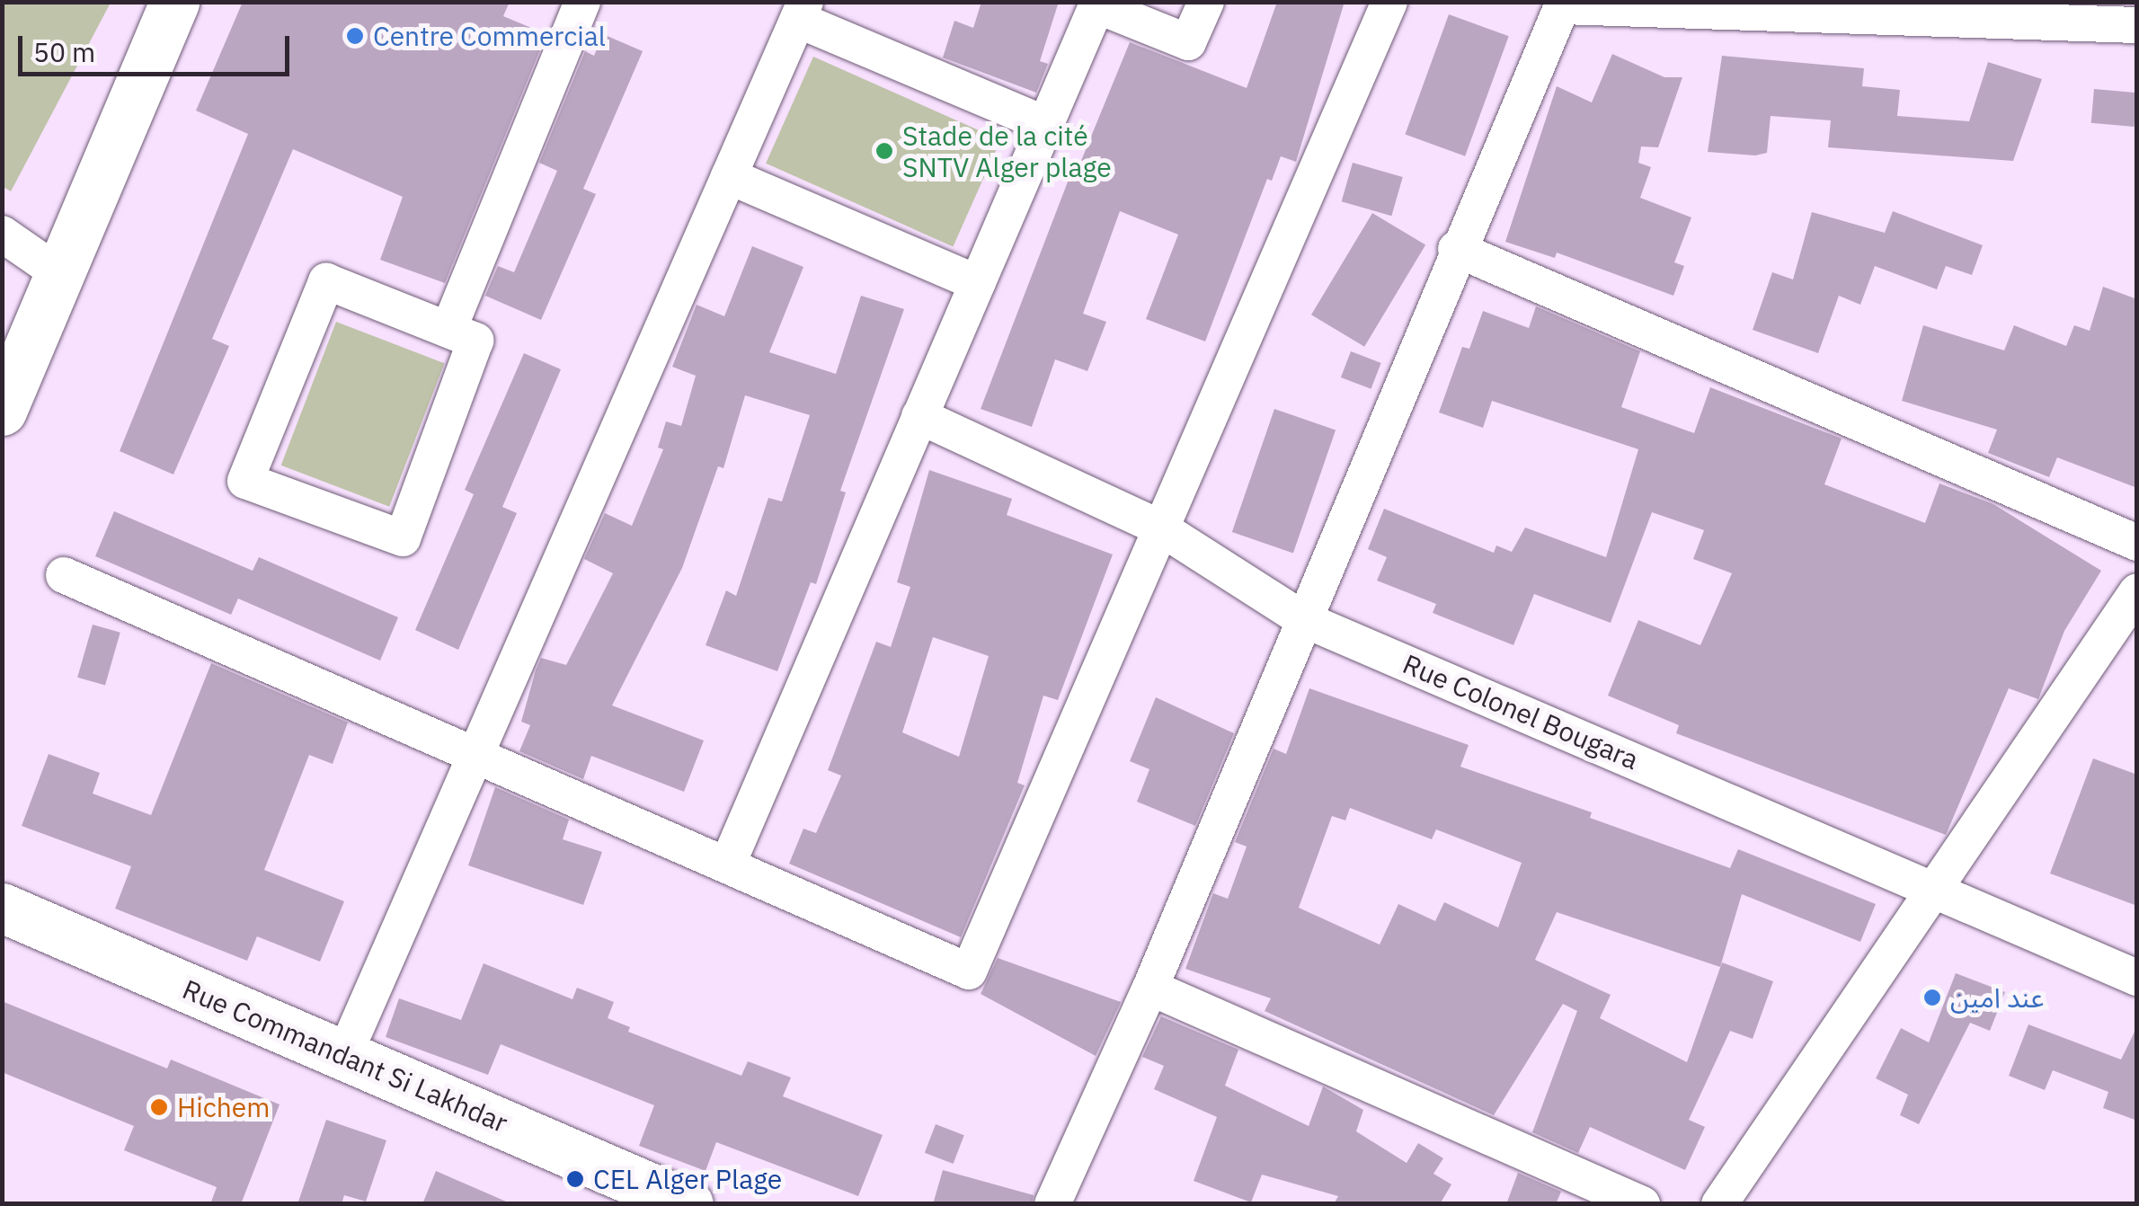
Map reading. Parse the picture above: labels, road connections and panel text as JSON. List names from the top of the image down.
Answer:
{
  "streets": {
    "main road": ["Rue Commandant Si Lakhdar"],
    "street": ["Rue Colonel Bougara"]
  },
  "places": [
    "Centre Commercial",
    "Stade de la cité SNTV Alger plage",
    "عند امين",
    "Hichem",
    "CEL Alger Plage"
  ],
  "scale_bar": "50 m"
}
